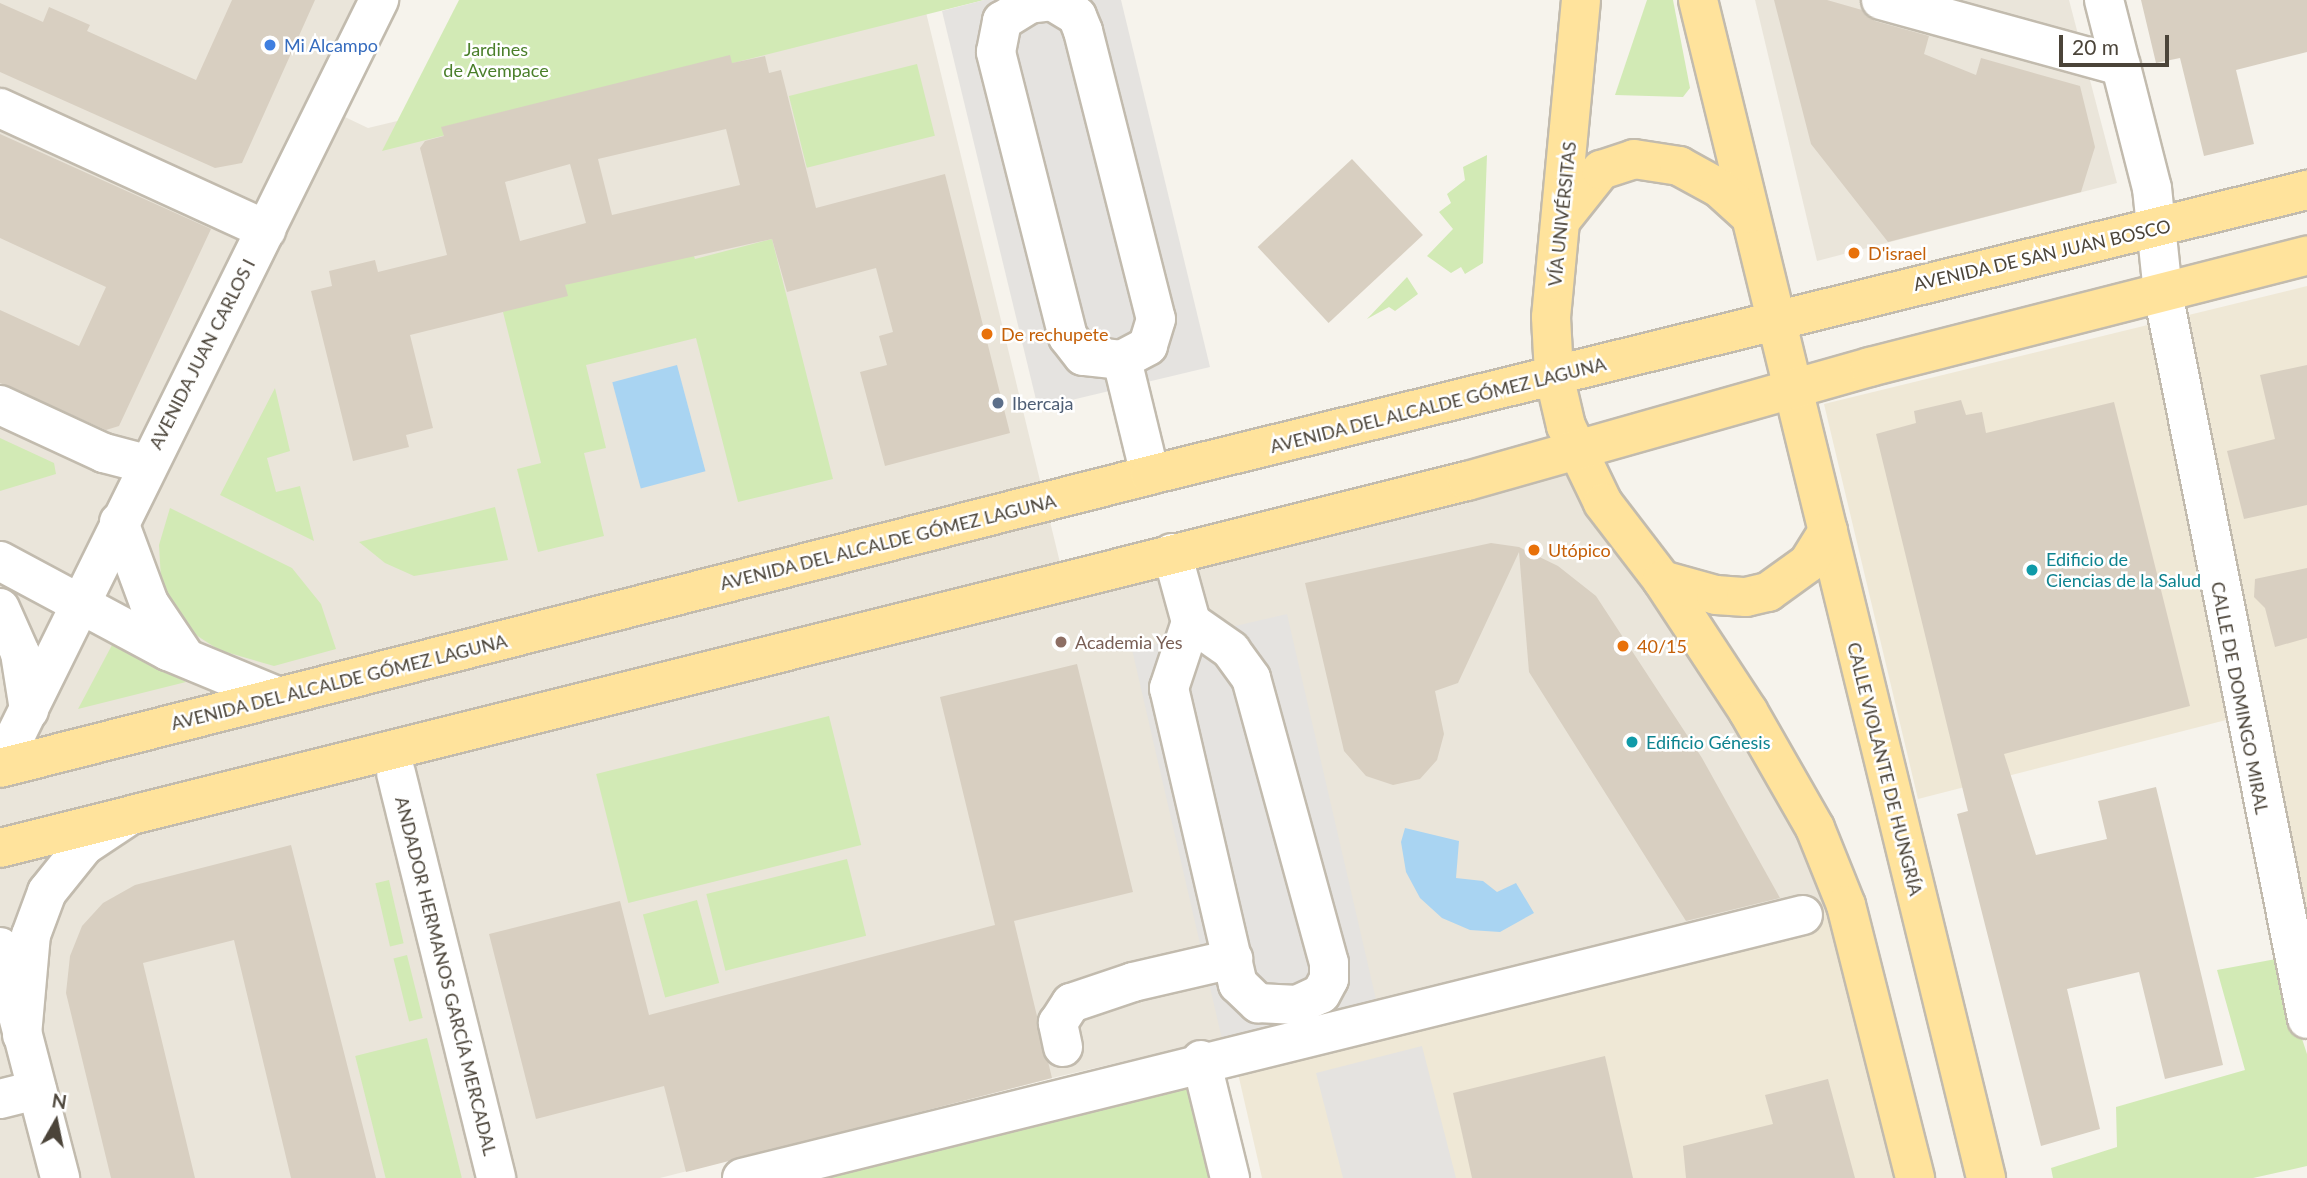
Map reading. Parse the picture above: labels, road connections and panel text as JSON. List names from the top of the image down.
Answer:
{
  "streets": {
    "main road": [
      "VÍA UNIVÉRSITAS",
      "AVENIDA DE SAN JUAN BOSCO",
      "AVENIDA DEL ALCALDE GÓMEZ LAGUNA",
      "CALLE VIOLANTE DE HUNGRÍA"
    ],
    "street": ["AVENIDA JUAN CARLOS I", "CALLE DE DOMINGO MIRAL", "ANDADOR HERMANOS GARCÍA MERCADAL"]
  },
  "crossings": [
    ["VÍA UNIVÉRSITAS", "AVENIDA DEL ALCALDE GÓMEZ LAGUNA"],
    ["AVENIDA DE SAN JUAN BOSCO", "AVENIDA DEL ALCALDE GÓMEZ LAGUNA"],
    ["AVENIDA DE SAN JUAN BOSCO", "CALLE DE DOMINGO MIRAL"],
    ["AVENIDA JUAN CARLOS I", "AVENIDA DEL ALCALDE GÓMEZ LAGUNA"]
  ],
  "parks": ["Jardines de Avempace"],
  "places": [
    "Mi Alcampo",
    "D'israel",
    "De rechupete",
    "Ibercaja",
    "Utópico",
    "Edificio de Ciencias de la Salud",
    "Academia Yes",
    "40/15",
    "Edificio Génesis"
  ],
  "scale_bar": "20 m",
  "north": "top"
}
